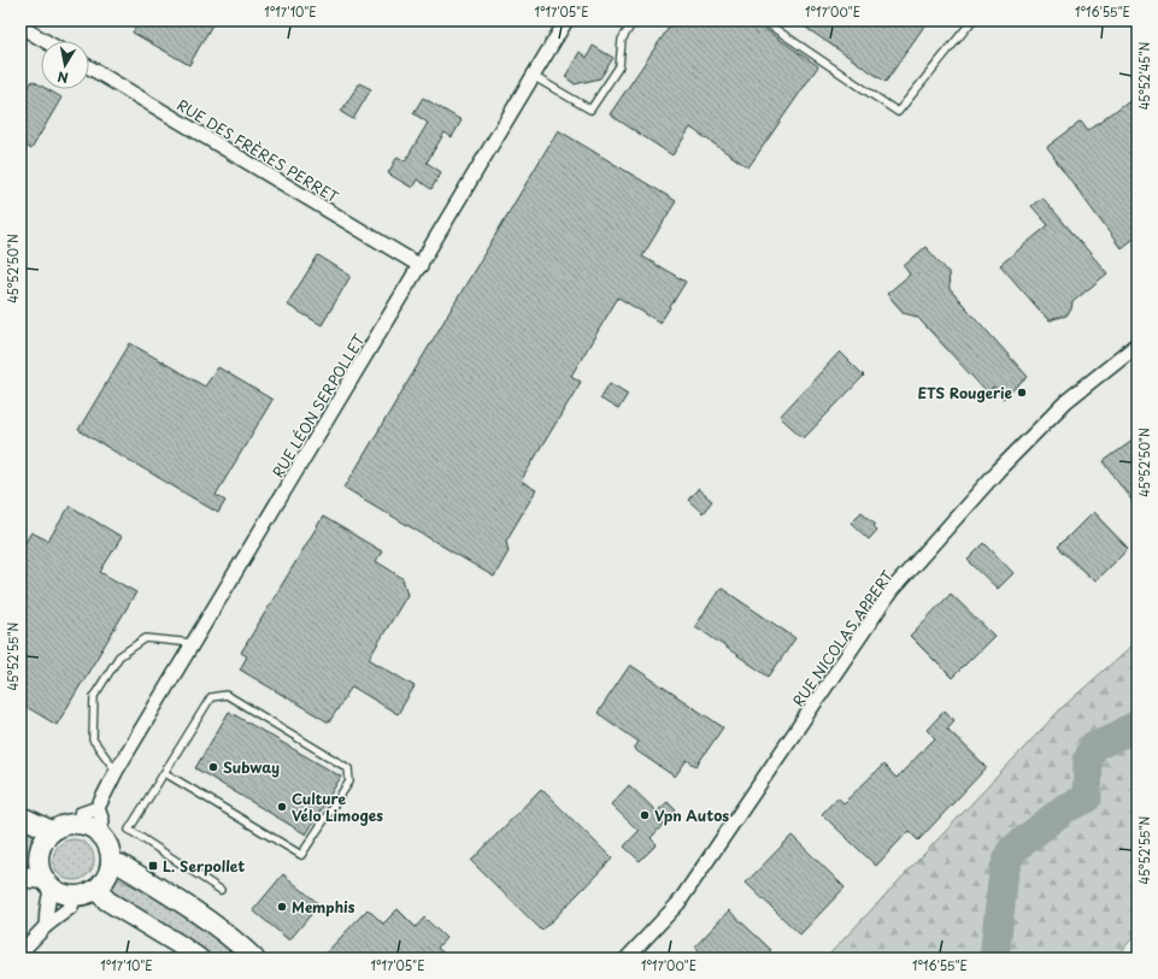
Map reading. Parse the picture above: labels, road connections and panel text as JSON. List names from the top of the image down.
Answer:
{
  "streets": {
    "street": ["RUE DES FRÈRES PERRET", "RUE LÉON SERPOLLET", "RUE NICOLAS APPERT"]
  },
  "crossings": [
    ["RUE DES FRÈRES PERRET", "RUE LÉON SERPOLLET"]
  ],
  "places": {
    "other": [
      "ETS Rougerie",
      "Subway",
      "Culture Vélo Limoges",
      "Vpn Autos",
      "Memphis"
    ],
    "transit": ["L. Serpollet"]
  },
  "north": "bottom",
  "coordinates": [
    "1°17'10\"E",
    "1°17'05\"E",
    "1°17'00\"E",
    "1°16'55\"E",
    "45°52'45\"N",
    "45°52'50\"N",
    "45°52'55\"N"
  ]
}
